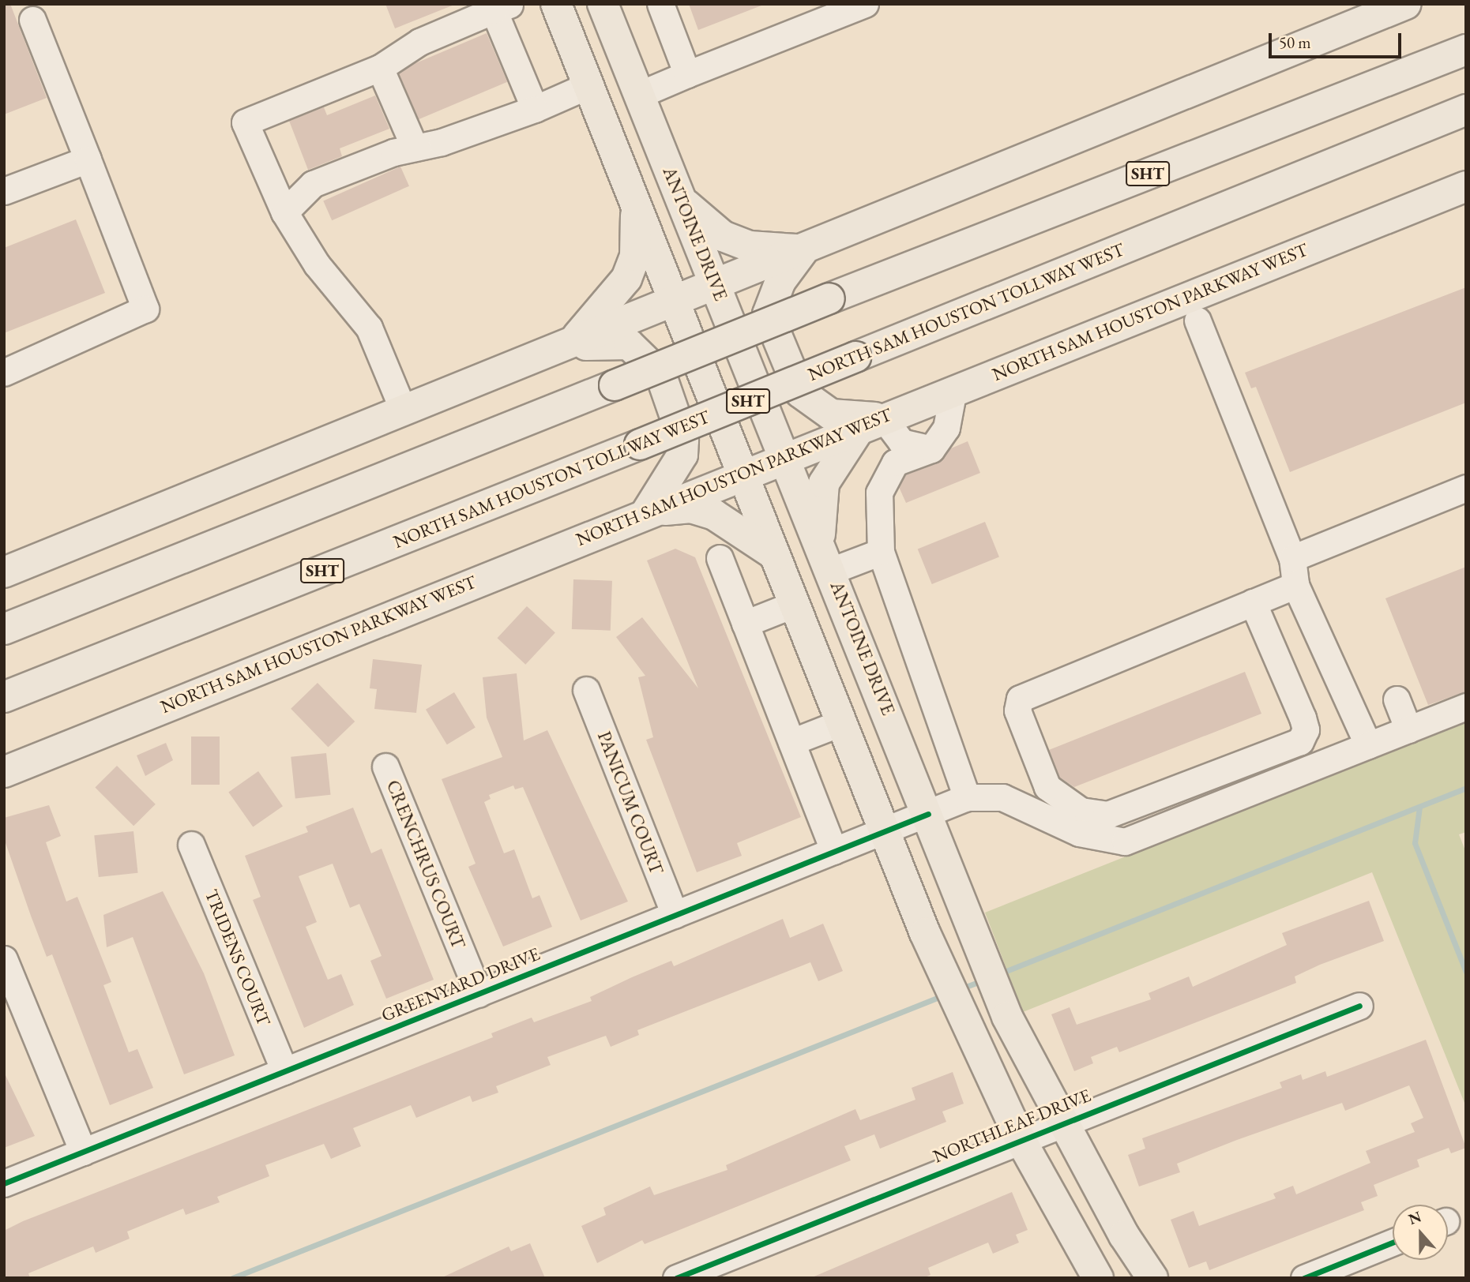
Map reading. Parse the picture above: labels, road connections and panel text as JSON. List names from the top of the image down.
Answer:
{
  "streets": {
    "main road": [
      "SHT",
      "ANTOINE DRIVE",
      "NORTH SAM HOUSTON TOLLWAY WEST",
      "NORTH SAM HOUSTON PARKWAY WEST"
    ],
    "street": [
      "PANICUM COURT",
      "CRENCHRUS COURT",
      "TRIDENS COURT",
      "GREENYARD DRIVE",
      "NORTHLEAF DRIVE"
    ]
  },
  "crossings": [
    ["ANTOINE DRIVE", "NORTH SAM HOUSTON PARKWAY WEST"],
    ["ANTOINE DRIVE", "GREENYARD DRIVE"],
    ["ANTOINE DRIVE", "NORTHLEAF DRIVE"],
    ["PANICUM COURT", "GREENYARD DRIVE"],
    ["CRENCHRUS COURT", "GREENYARD DRIVE"],
    ["TRIDENS COURT", "GREENYARD DRIVE"]
  ],
  "scale_bar": "50 m",
  "north": "top"
}
